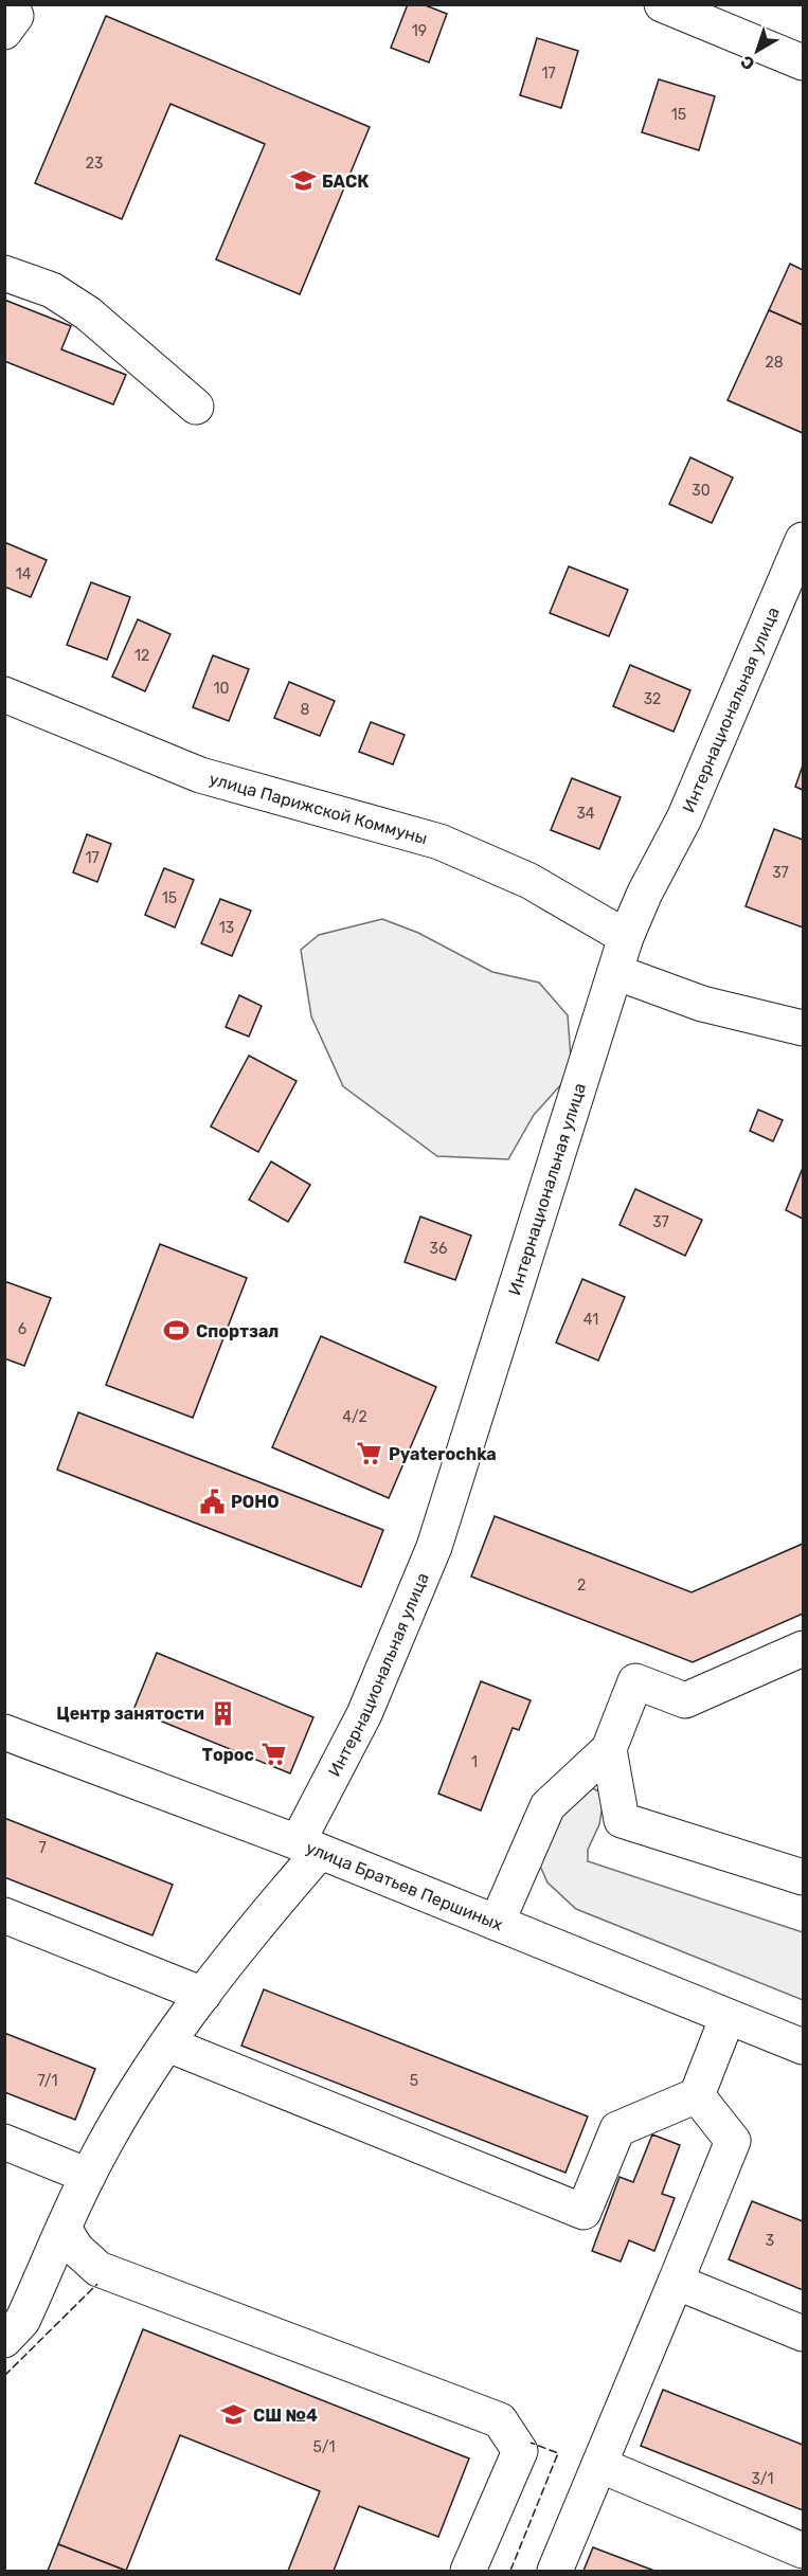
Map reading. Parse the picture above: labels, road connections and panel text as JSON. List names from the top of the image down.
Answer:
{
  "streets": {
    "street": ["Интернациональная улица", "улица Парижской Коммуны", "улица Братьев Першиных"]
  },
  "crossings": [
    ["Интернациональная улица", "улица Парижской Коммуны"],
    ["Интернациональная улица", "улица Братьев Першиных"]
  ],
  "places": {
    "school or university": ["БАСК", "СШ №4"],
    "sports": ["Спортзал"],
    "supermarket": ["Pyaterochka", "Торос"],
    "public building": ["РОНО"],
    "building": ["Центр занятости"]
  },
  "house_numbers": [
    "19",
    "17",
    "15",
    "23",
    "28",
    "30",
    "14",
    "12",
    "10",
    "32",
    "8",
    "34",
    "17",
    "37",
    "15",
    "13",
    "37",
    "36",
    "41",
    "6",
    "4/2",
    "2",
    "1",
    "7",
    "7/1",
    "5",
    "3",
    "5/1",
    "3/1"
  ],
  "north": "bottom left"
}
